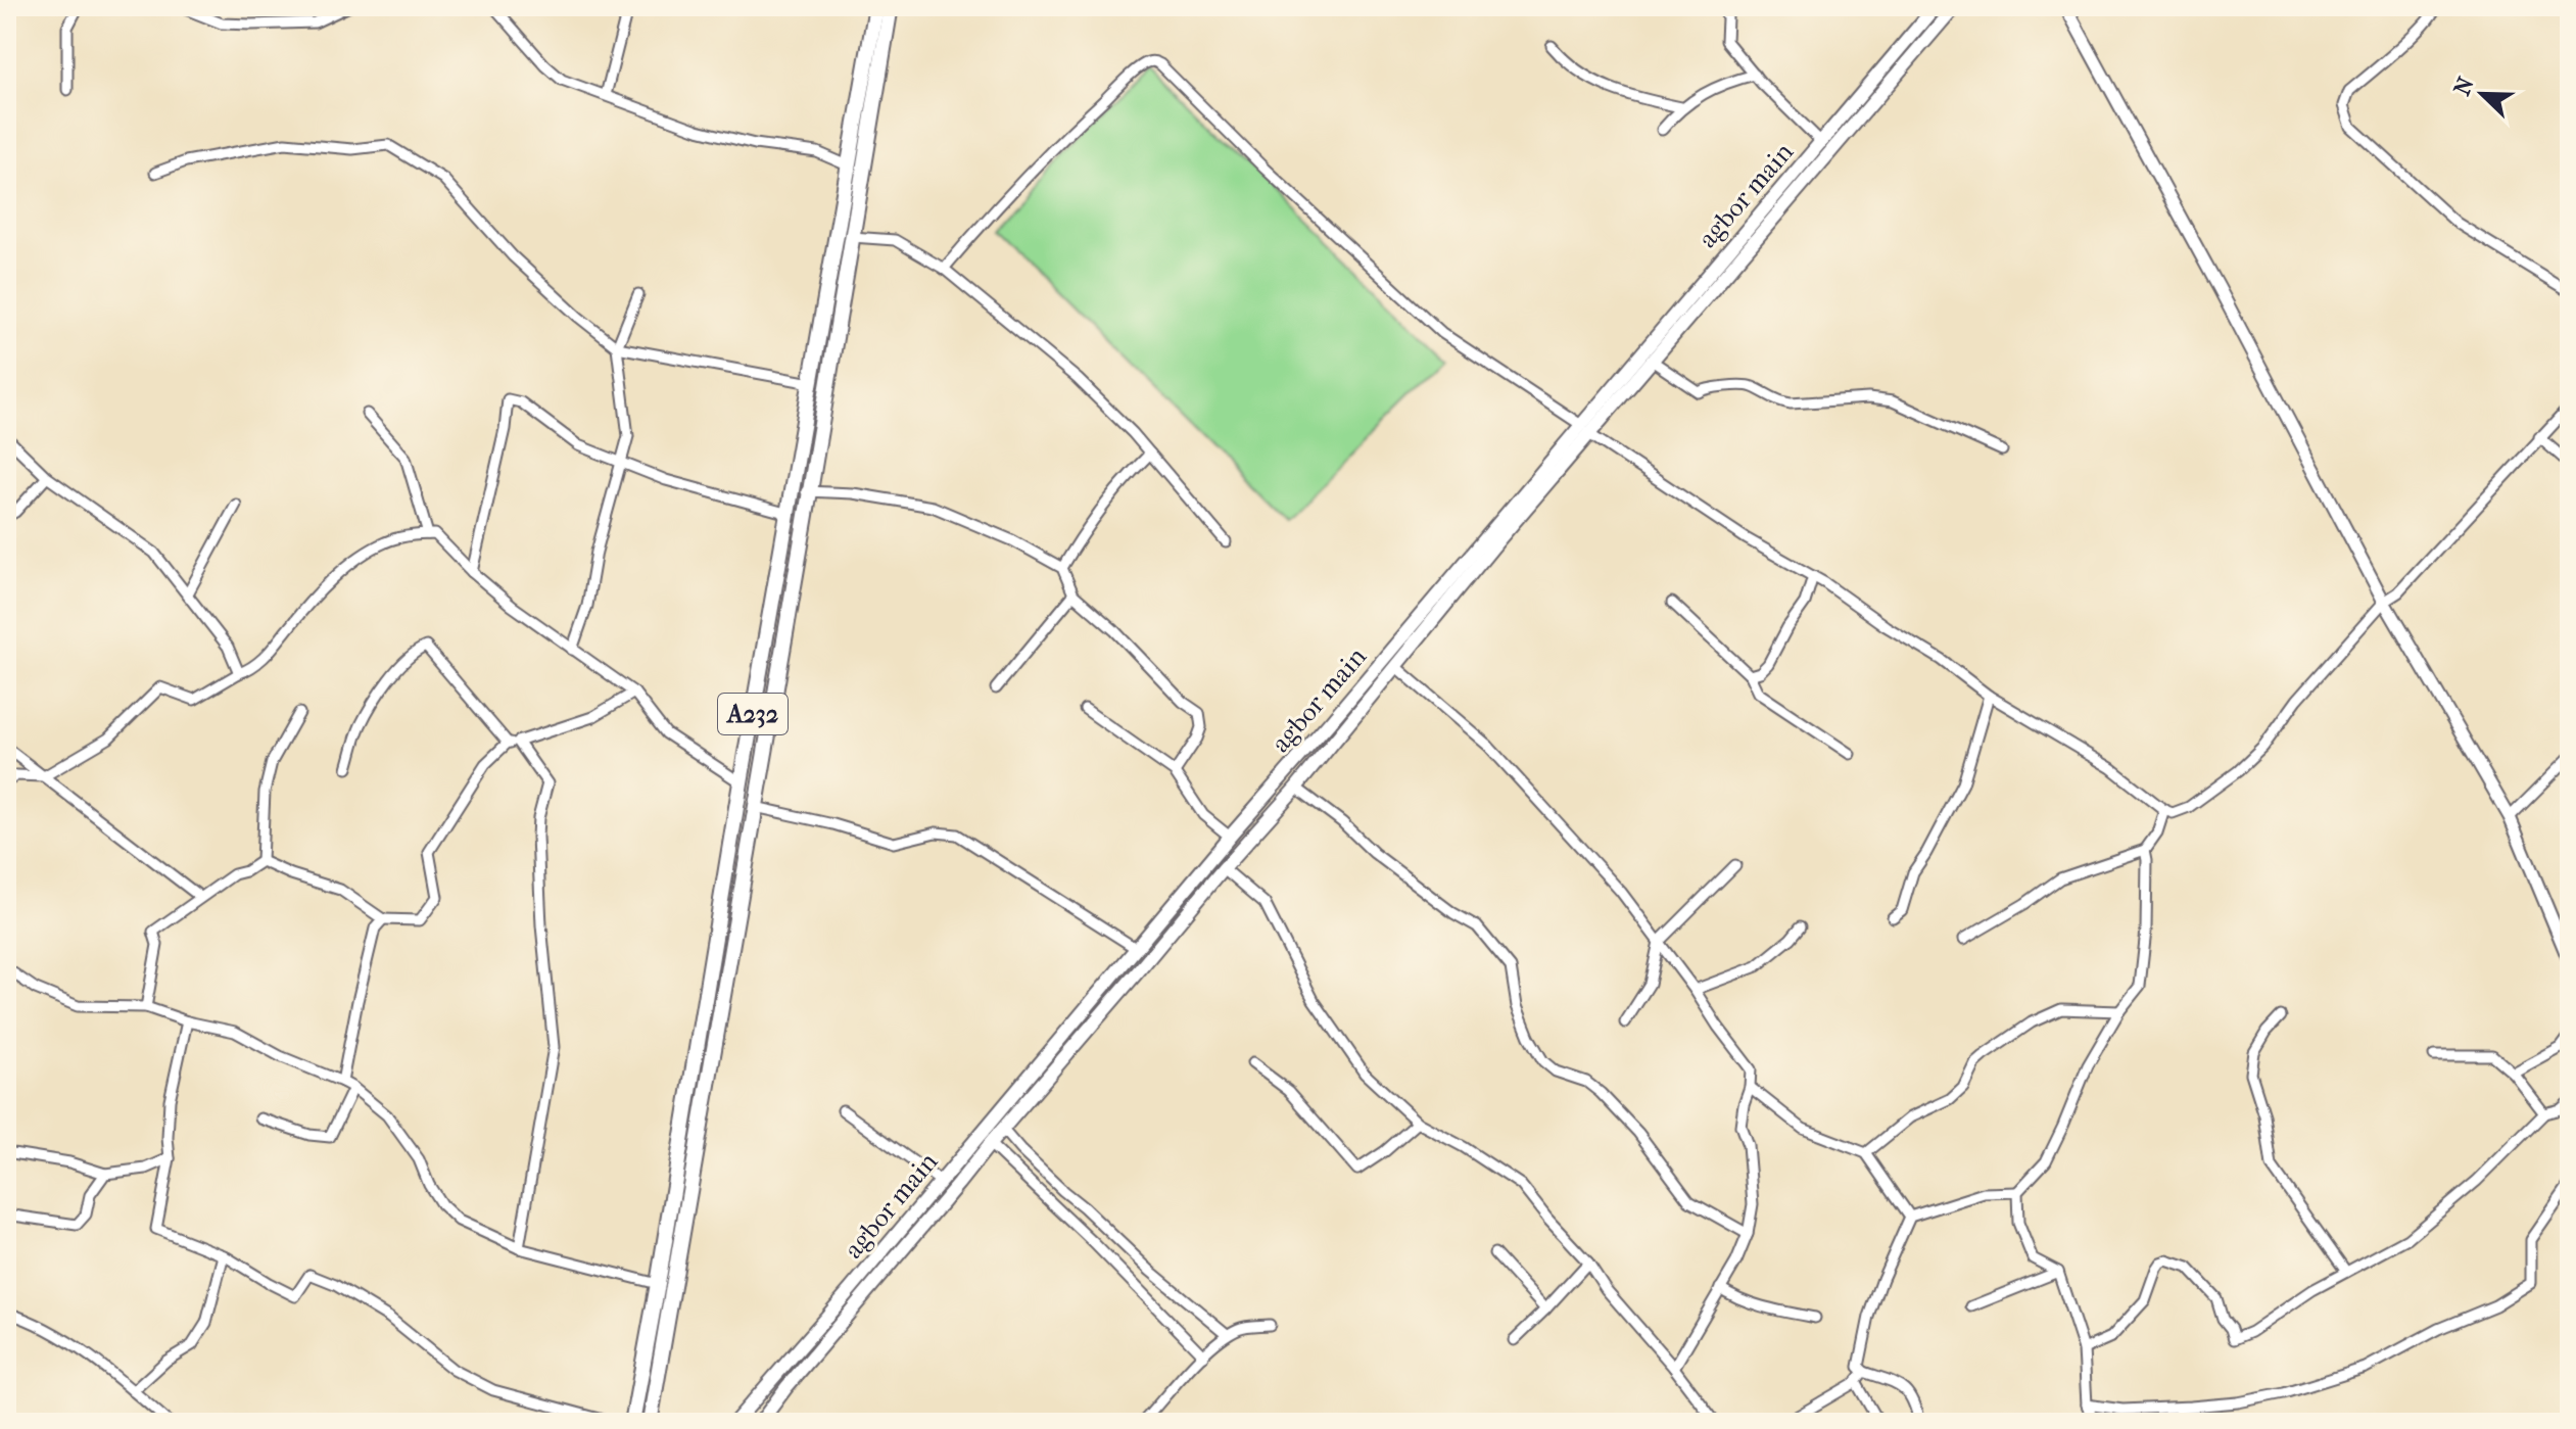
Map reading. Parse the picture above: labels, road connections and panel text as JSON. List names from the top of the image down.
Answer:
{
  "streets": {
    "highway": ["A232"],
    "main road": ["agbor main"]
  },
  "north": "top left"
}
